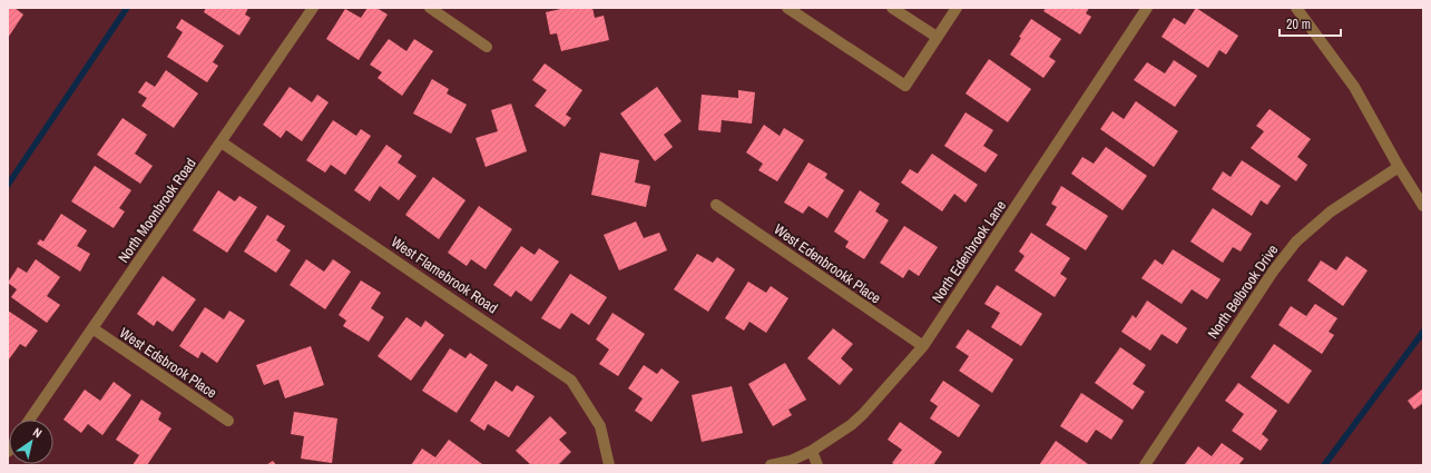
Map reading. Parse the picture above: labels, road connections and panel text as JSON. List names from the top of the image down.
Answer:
{
  "streets": {
    "street": [
      "North Moonbrook Road",
      "North Edenbrook Lane",
      "West Edenbrookk Place",
      "West Flamebrook Road",
      "North Belbrook Drive",
      "West Edsbrook Place"
    ]
  },
  "crossings": [
    ["North Moonbrook Road", "West Flamebrook Road"],
    ["North Moonbrook Road", "West Edsbrook Place"],
    ["North Edenbrook Lane", "West Edenbrookk Place"]
  ],
  "scale_bar": "20 m",
  "north": "top right"
}
